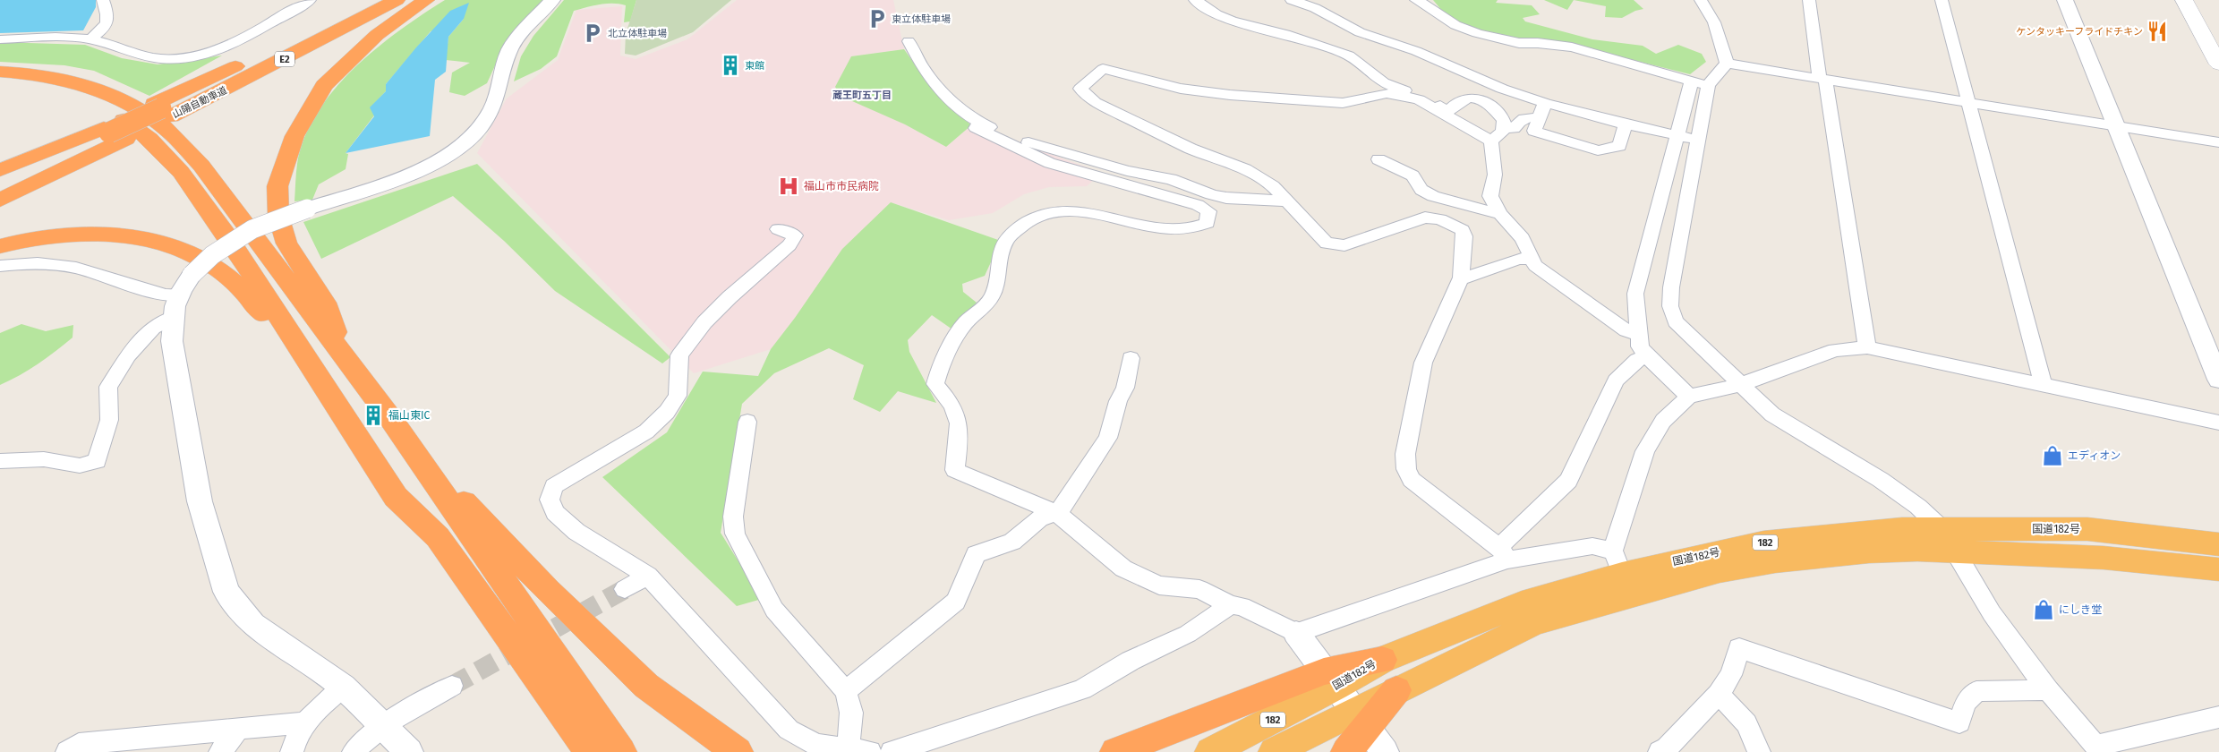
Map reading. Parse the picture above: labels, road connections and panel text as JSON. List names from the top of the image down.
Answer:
{
  "streets": {
    "highway": [
      "E2",
      "山陽自動車道",
      "国道182号",
      "182"
    ]
  },
  "crossings": [
    ["国道182号", "182"]
  ],
  "districts": ["蔵王町五丁目"],
  "places": {
    "parking": ["東立体駐車場", "北立体駐車場"],
    "restaurant": ["ケンタッキーフライドチキン"],
    "building": ["東館", "福山東IC"],
    "hospital": ["福山市市民病院"],
    "shop": ["エディオン", "にしき堂"]
  }
}
